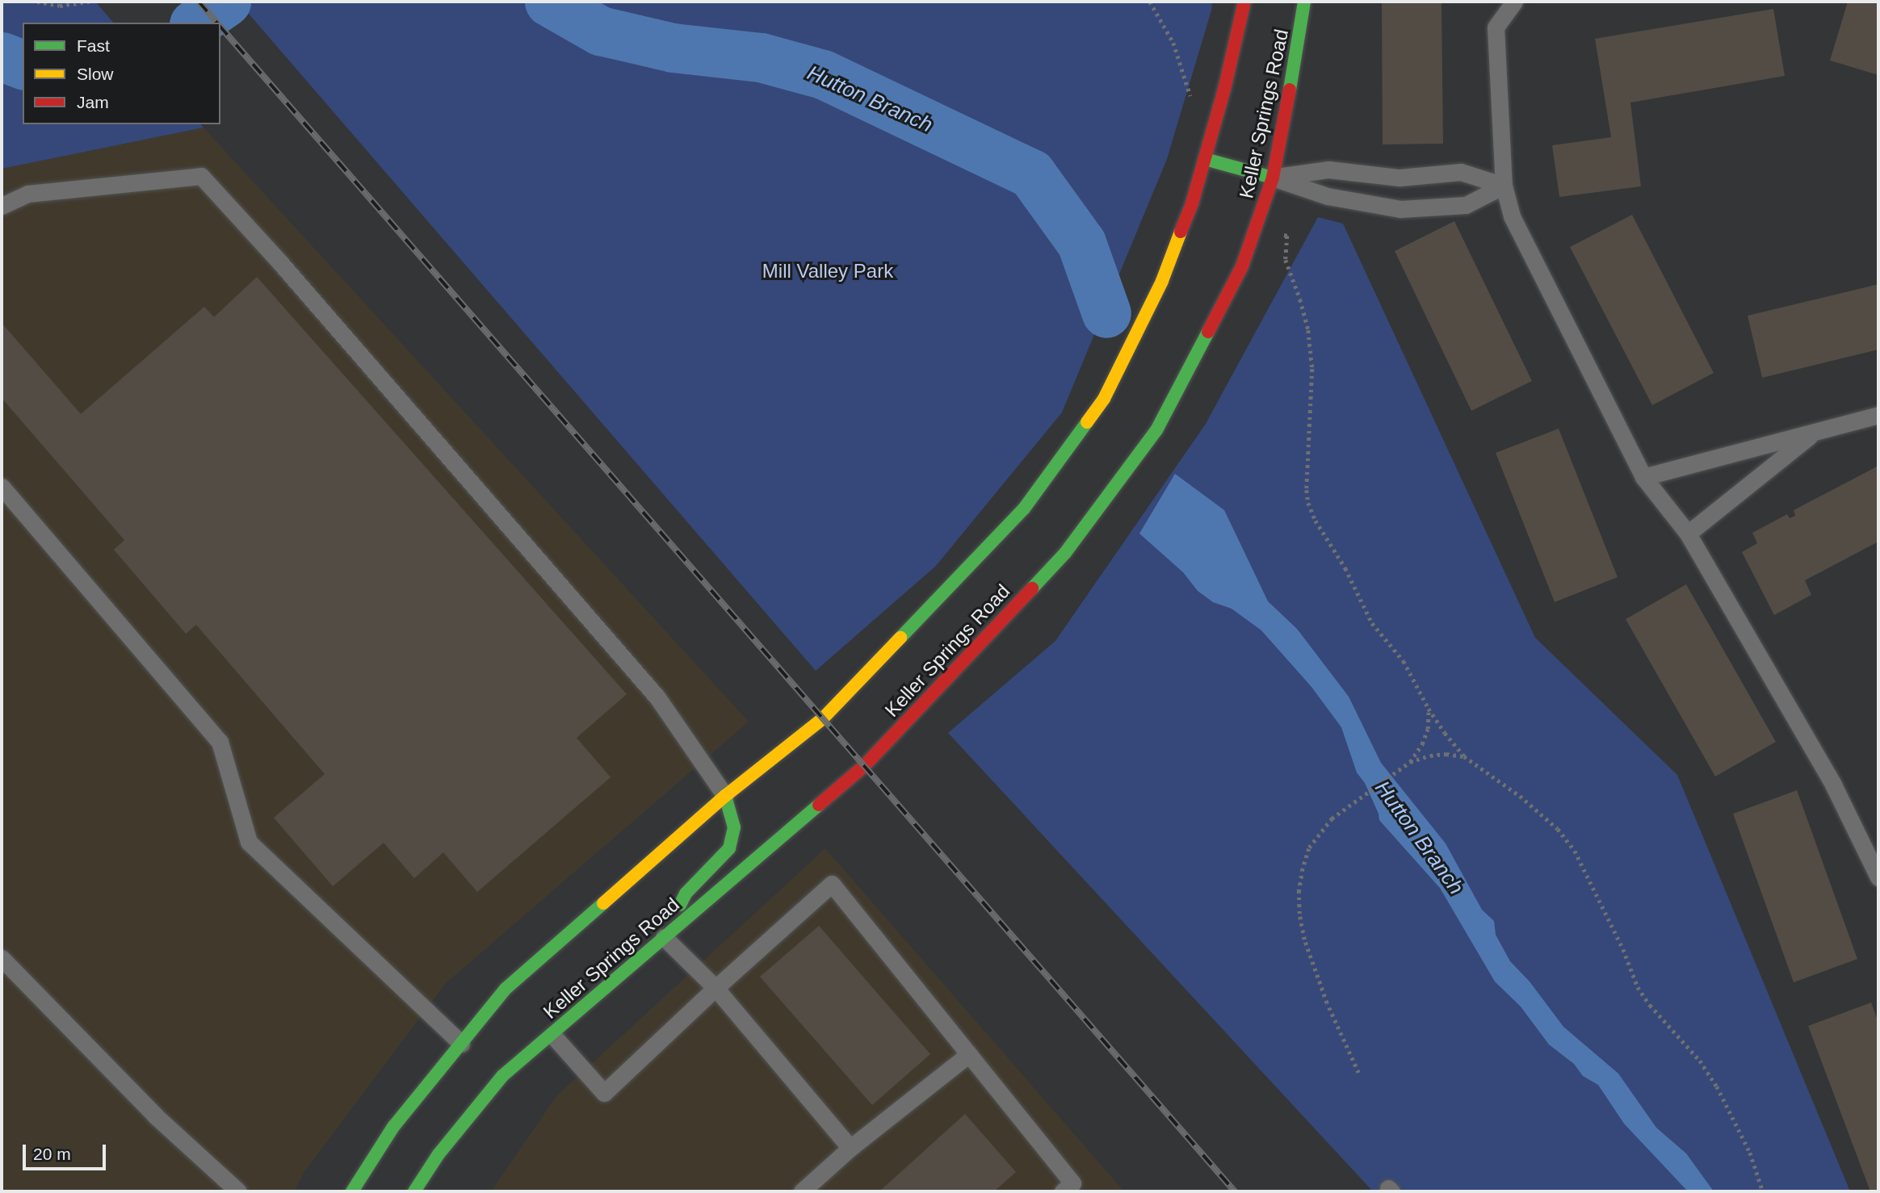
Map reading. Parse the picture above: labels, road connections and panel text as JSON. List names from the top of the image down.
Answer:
{
  "streets": {
    "main road": ["Keller Springs Road"]
  },
  "water": ["Hutton Branch"],
  "parks": ["Mill Valley Park"],
  "legend": ["Fast", "Slow", "Jam"],
  "scale_bar": "20 m"
}
